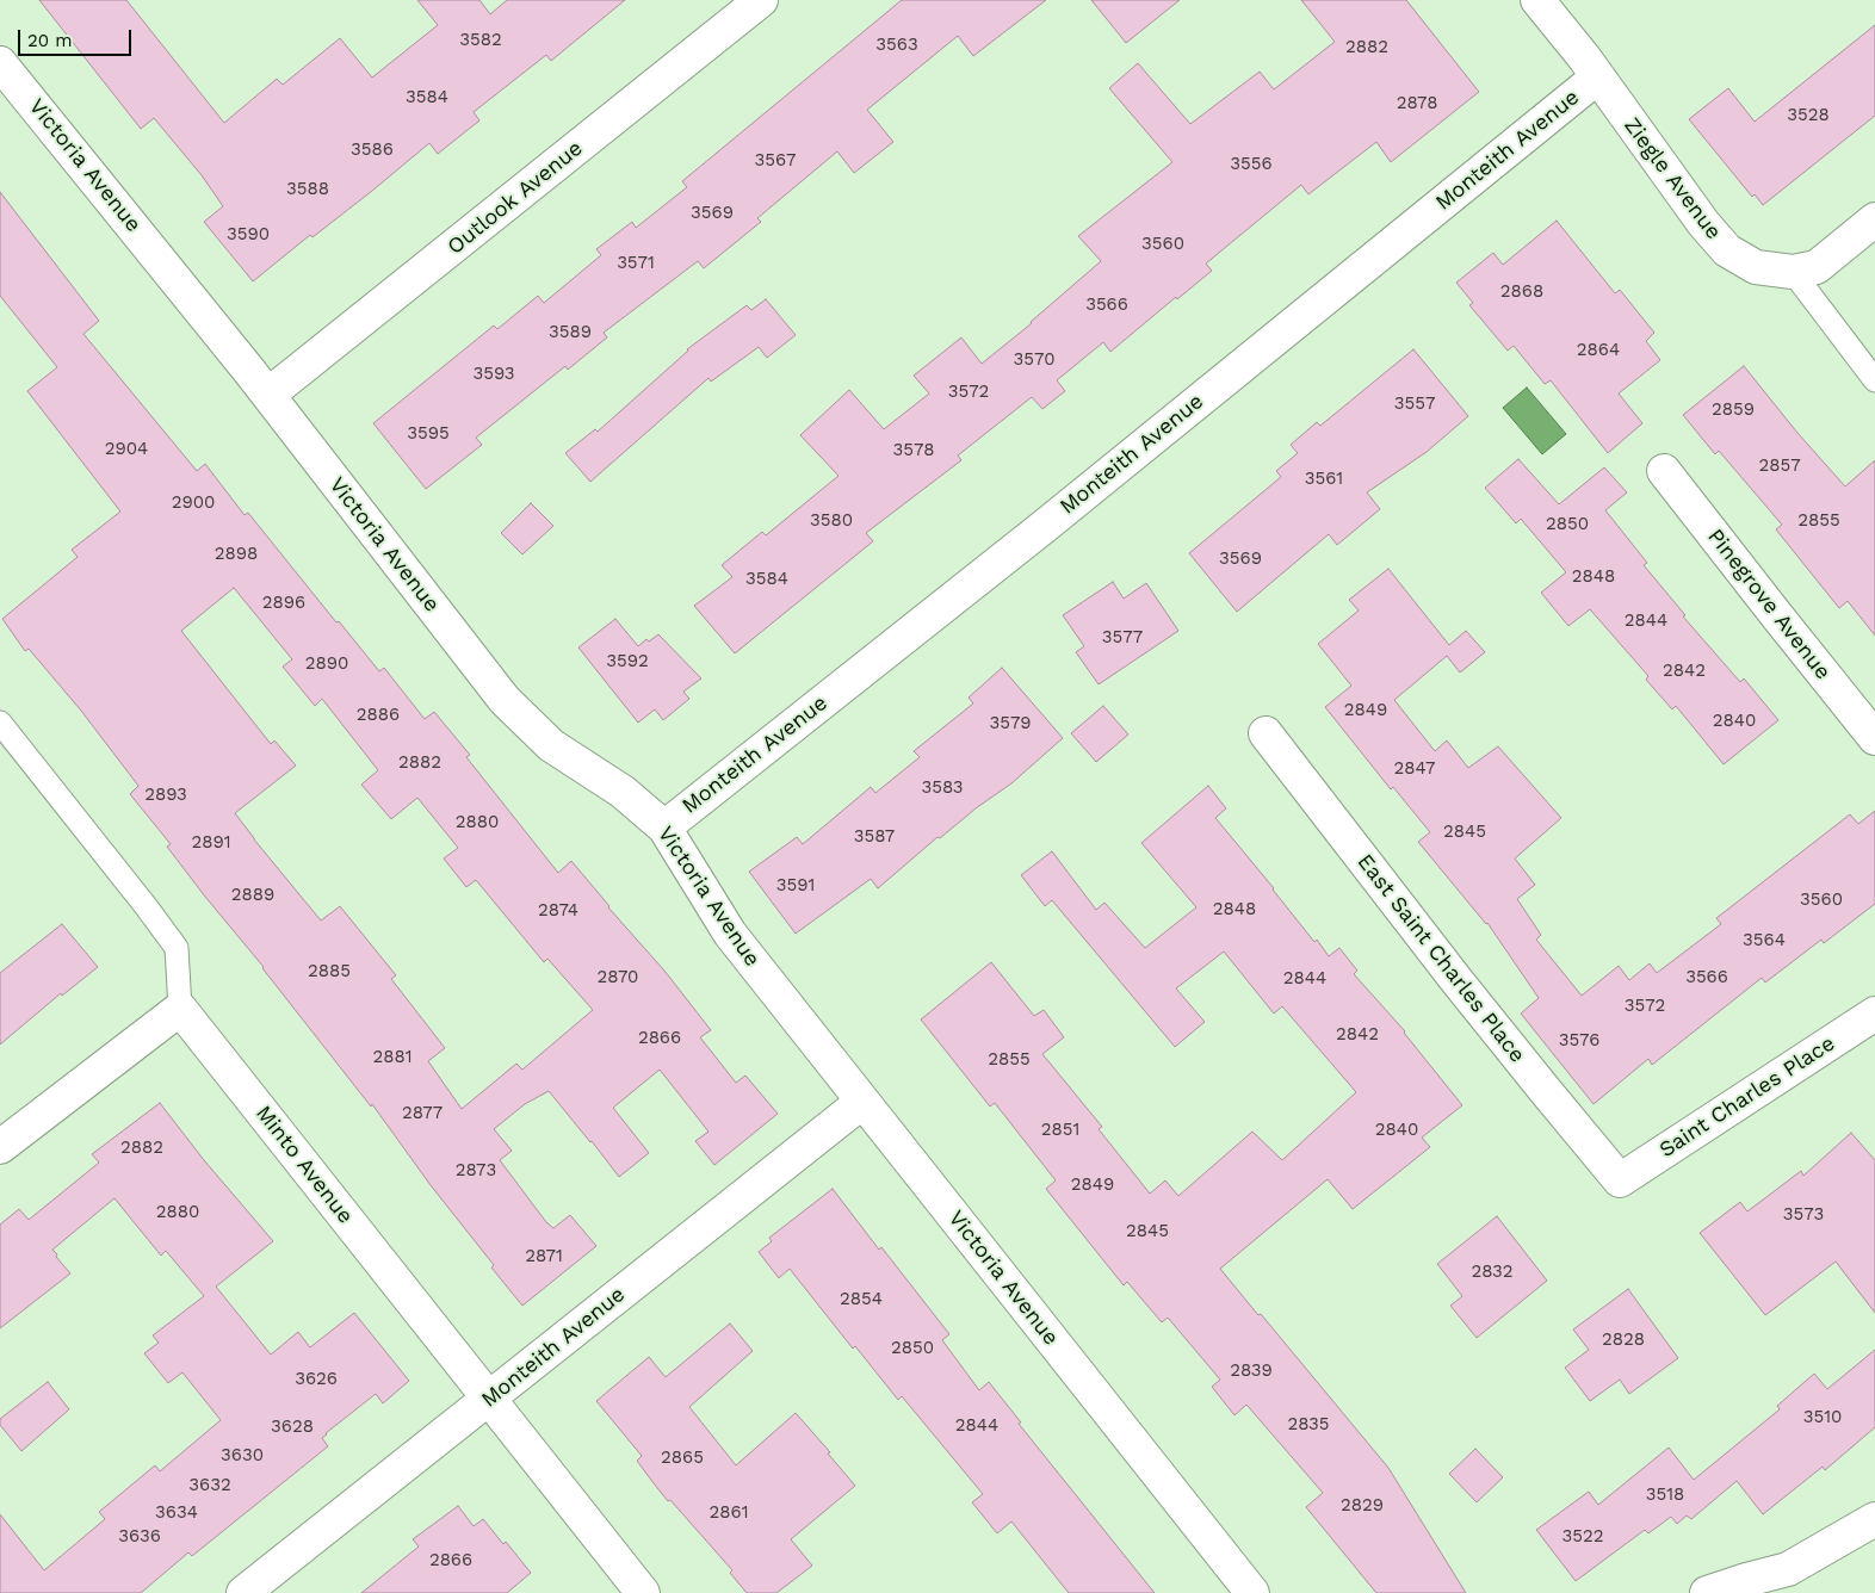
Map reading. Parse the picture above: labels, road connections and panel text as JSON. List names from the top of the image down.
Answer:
{
  "streets": {
    "street": [
      "Monteith Avenue",
      "Victoria Avenue",
      "Ziegle Avenue",
      "Outlook Avenue",
      "Pinegrove Avenue",
      "East Saint Charles Place",
      "Saint Charles Place",
      "Minto Avenue"
    ]
  },
  "crossings": [
    ["Monteith Avenue", "Victoria Avenue"],
    ["Monteith Avenue", "Ziegle Avenue"],
    ["Monteith Avenue", "Minto Avenue"],
    ["Victoria Avenue", "Outlook Avenue"],
    ["East Saint Charles Place", "Saint Charles Place"]
  ],
  "house_numbers": [
    "3582",
    "3563",
    "2882",
    "3584",
    "2878",
    "3528",
    "3586",
    "3567",
    "3556",
    "3588",
    "3569",
    "3590",
    "3560",
    "3571",
    "2868",
    "3566",
    "3589",
    "2864",
    "3570",
    "3593",
    "3572",
    "3557",
    "2859",
    "3595",
    "2904",
    "3578",
    "2857",
    "3561",
    "2900",
    "3580",
    "2855",
    "2850",
    "2898",
    "3569",
    "2848",
    "3584",
    "2896",
    "2844",
    "3577",
    "3592",
    "2890",
    "2842",
    "2849",
    "2886",
    "2840",
    "3579",
    "2882",
    "2847",
    "3583",
    "2893",
    "2880",
    "2845",
    "3587",
    "2891",
    "3591",
    "2889",
    "3560",
    "2848",
    "2874",
    "3564",
    "2885",
    "2870",
    "3566",
    "2844",
    "3572",
    "2842",
    "2866",
    "3576",
    "2881",
    "2855",
    "2877",
    "2851",
    "2840",
    "2882",
    "2873",
    "2849",
    "2880",
    "3573",
    "2845",
    "2871",
    "2832",
    "2854",
    "2828",
    "2850",
    "2839",
    "3626",
    "3510",
    "2835",
    "2844",
    "3628",
    "3630",
    "2865",
    "3632",
    "3518",
    "2829",
    "3634",
    "2861",
    "3636",
    "3522",
    "2866"
  ],
  "scale_bar": "20 m"
}
